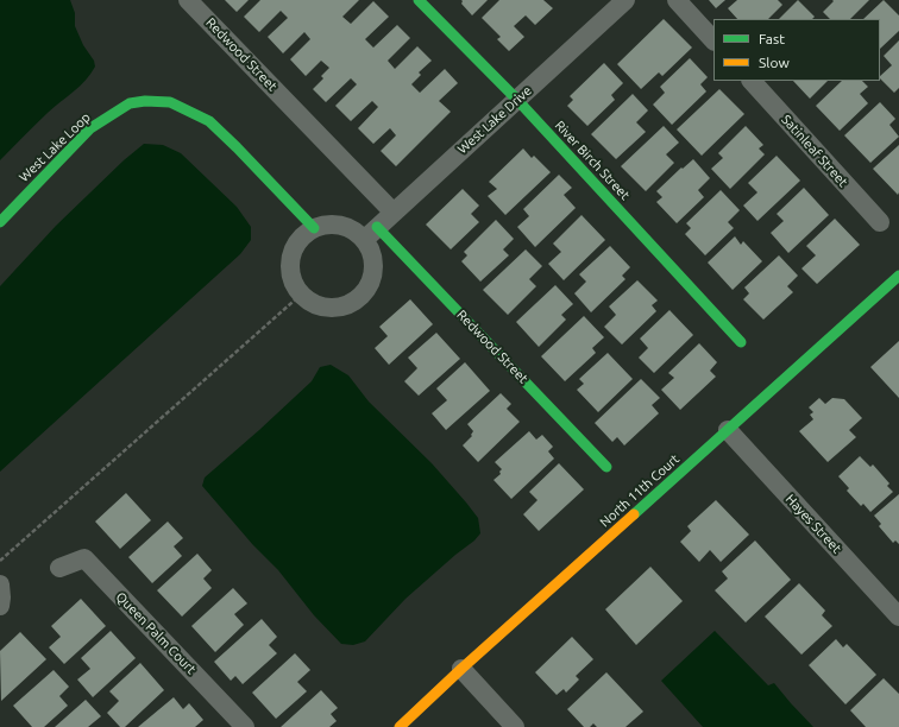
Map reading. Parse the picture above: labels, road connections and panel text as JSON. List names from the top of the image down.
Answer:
{
  "streets": {
    "street": [
      "Redwood Street",
      "West Lake Drive",
      "West Lake Loop",
      "Satinleaf Street",
      "River Birch Street",
      "North 11th Court",
      "Hayes Street",
      "Queen Palm Court"
    ]
  },
  "crossings": [
    ["Redwood Street", "West Lake Drive"],
    ["Redwood Street", "West Lake Loop"],
    ["West Lake Drive", "West Lake Loop"],
    ["West Lake Drive", "River Birch Street"],
    ["North 11th Court", "Hayes Street"]
  ],
  "legend": ["Fast", "Slow"]
}
